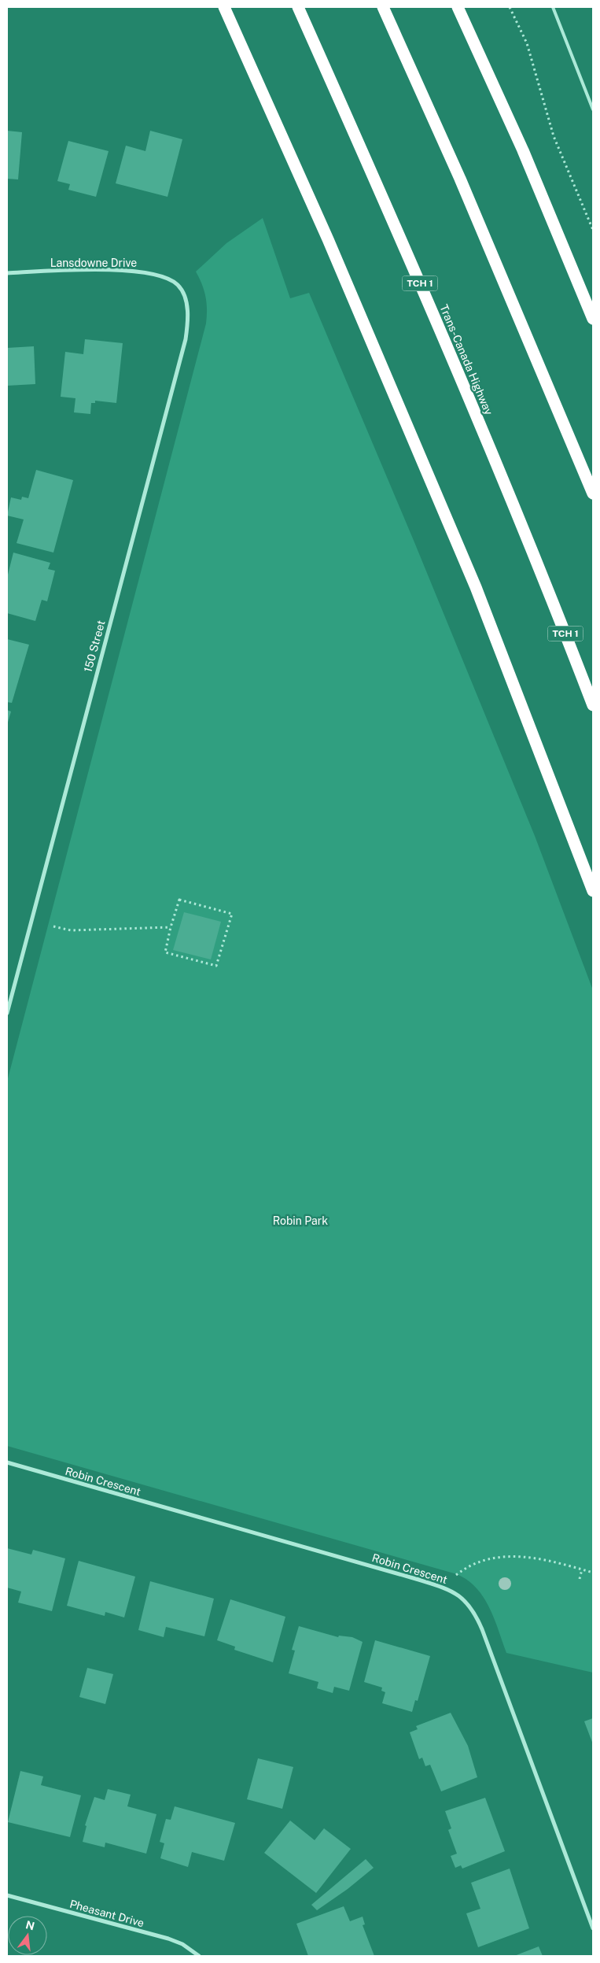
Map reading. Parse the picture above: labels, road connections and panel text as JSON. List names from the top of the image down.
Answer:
{
  "streets": {
    "highway": ["TCH 1", "Trans-Canada Highway"],
    "street": [
      "Lansdowne Drive",
      "150 Street",
      "Robin Crescent",
      "Pheasant Drive"
    ]
  },
  "crossings": [
    ["Lansdowne Drive", "150 Street"]
  ],
  "parks": ["Robin Park"],
  "north": "top"
}
